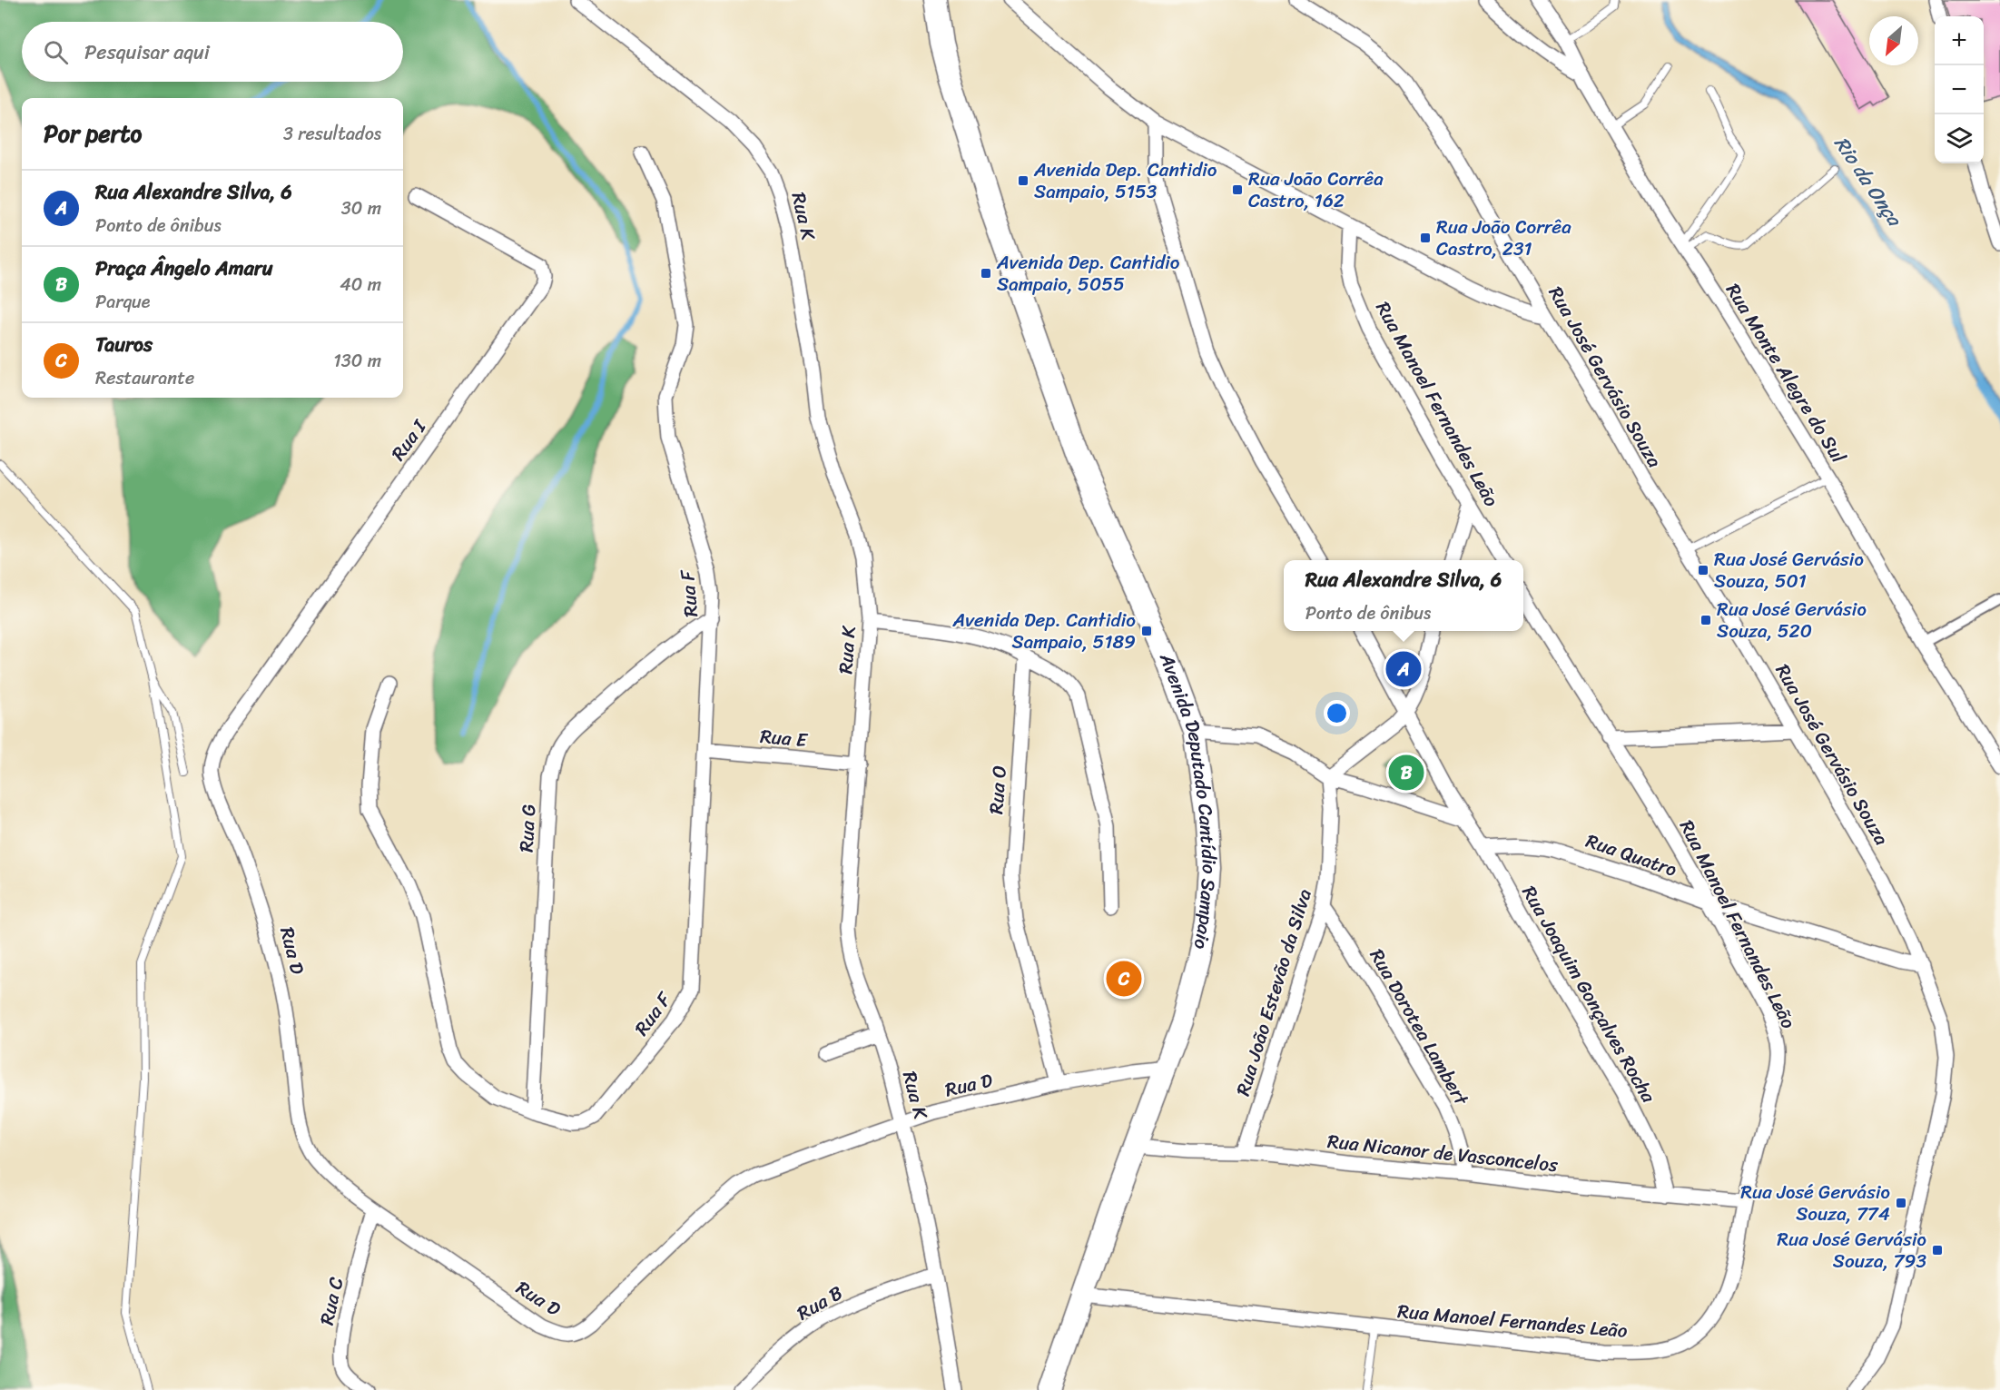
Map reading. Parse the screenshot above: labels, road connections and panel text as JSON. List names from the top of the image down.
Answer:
{
  "streets": {
    "main road": ["Avenida Deputado Cantídio Sampaio"],
    "street": [
      "Rua K",
      "Rua Monte Alegre do Sul",
      "Rua José Gervásio Souza",
      "Rua Manoel Fernandes Leão",
      "Rua I",
      "Rua F",
      "Rua E",
      "Rua O",
      "Rua G",
      "Rua Quatro",
      "Rua D",
      "Rua João Estevão da Silva",
      "Rua Joaquim Gonçalves Rocha",
      "Rua Dorotea Lambert",
      "Rua Nicanor de Vasconcelos",
      "Rua C",
      "Rua B"
    ]
  },
  "crossings": [
    ["Rua K", "Rua E"],
    ["Rua K", "Rua D"],
    ["Rua K", "Rua B"],
    ["Rua José Gervásio Souza", "Rua Quatro"],
    ["Rua Manoel Fernandes Leão", "Avenida Deputado Cantídio Sampaio"],
    ["Rua Manoel Fernandes Leão", "Rua Quatro"],
    ["Rua Manoel Fernandes Leão", "Rua Nicanor de Vasconcelos"],
    ["Rua I", "Rua D"],
    ["Rua F", "Rua E"],
    ["Rua F", "Rua G"],
    ["Rua O", "Rua D"],
    ["Avenida Deputado Cantídio Sampaio", "Rua D"],
    ["Avenida Deputado Cantídio Sampaio", "Rua Nicanor de Vasconcelos"],
    ["Rua Quatro", "Rua Joaquim Gonçalves Rocha"],
    ["Rua D", "Rua C"],
    ["Rua João Estevão da Silva", "Rua Dorotea Lambert"],
    ["Rua João Estevão da Silva", "Rua Nicanor de Vasconcelos"],
    ["Rua Joaquim Gonçalves Rocha", "Rua Nicanor de Vasconcelos"],
    ["Rua Dorotea Lambert", "Rua Nicanor de Vasconcelos"]
  ],
  "water": ["Rio da Onça"],
  "places": {
    "transit": [
      "Avenida Dep. Cantidio Sampaio, 5153",
      "Rua João Corrêa Castro, 162",
      "Rua João Corrêa Castro, 231",
      "Avenida Dep. Cantidio Sampaio, 5055",
      "Rua José Gervásio Souza, 501",
      "Rua José Gervásio Souza, 520",
      "Avenida Dep. Cantidio Sampaio, 5189",
      "Rua José Gervásio Souza, 774",
      "Rua José Gervásio Souza, 793"
    ]
  },
  "north": "bottom left",
  "page": {
    "map_buttons": ["+", "−"],
    "search": "Pesquisar aqui",
    "heading": ["Por perto", "3 resultados"],
    "list": [
      {
        "mark": "A",
        "name": "Rua Alexandre Silva, 6",
        "note": "Ponto de ônibus",
        "value": "30 m"
      },
      {
        "mark": "B",
        "name": "Praça Ângelo Amaru",
        "note": "Parque",
        "value": "40 m"
      },
      {
        "mark": "C",
        "name": "Tauros",
        "note": "Restaurante",
        "value": "130 m"
      }
    ],
    "popup": ["Rua Alexandre Silva, 6", "Ponto de ônibus"],
    "pins": ["A", "B", "C"]
  }
}
